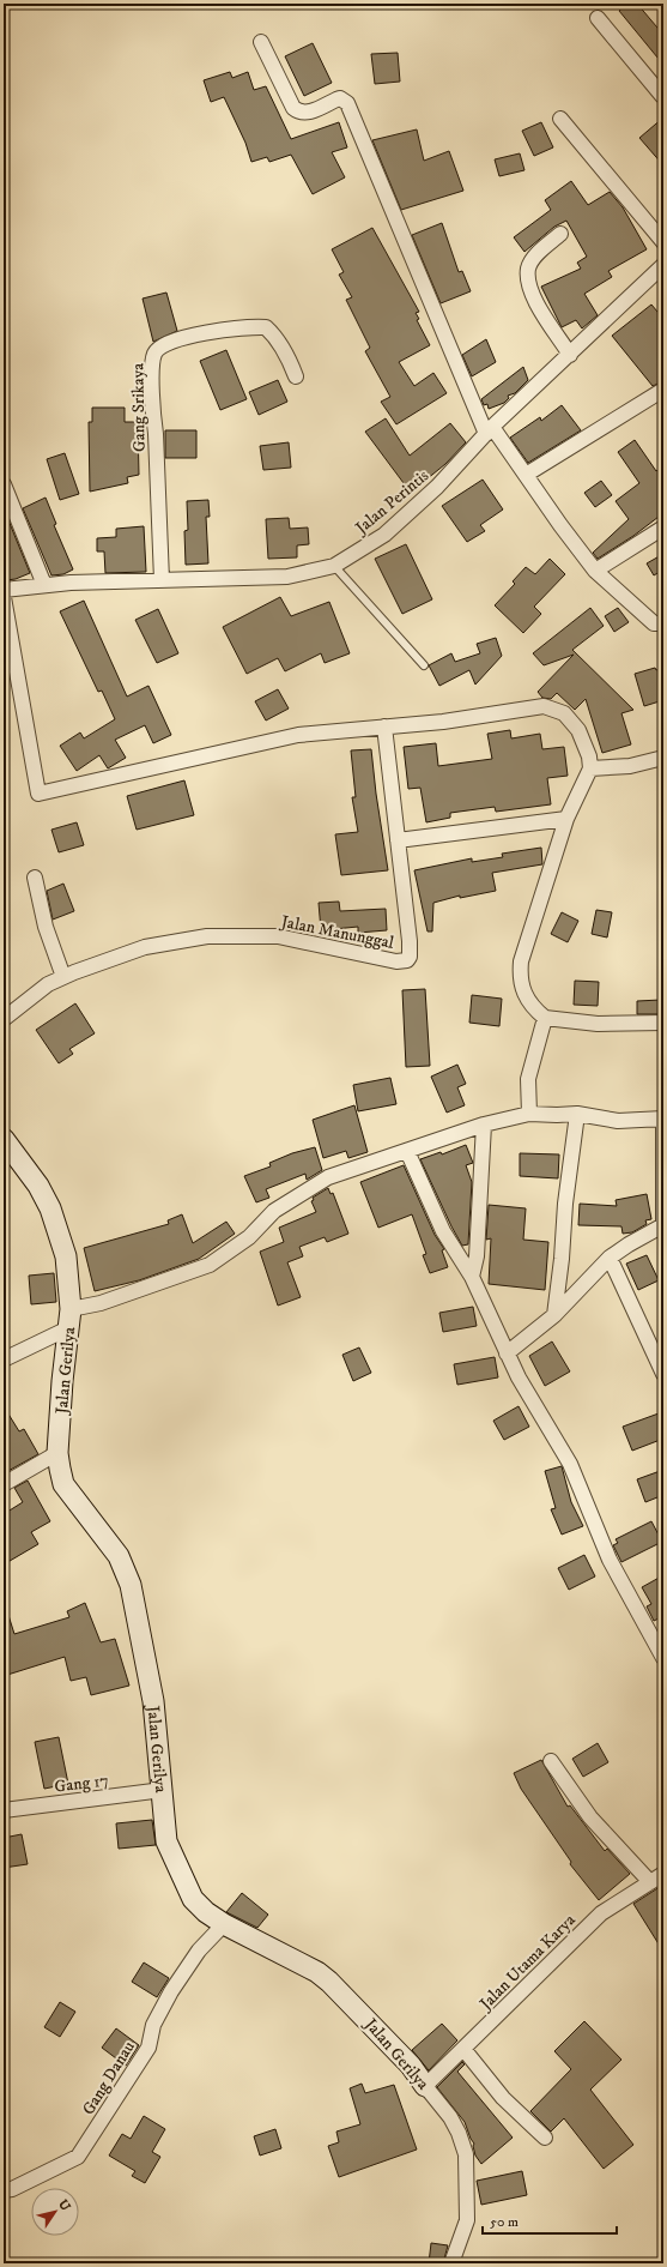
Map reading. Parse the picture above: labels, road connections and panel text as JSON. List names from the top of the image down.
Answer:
{
  "streets": {
    "street": [
      "Gang Srikaya",
      "Jalan Perintis",
      "Jalan Manunggal",
      "Jalan Gerilya",
      "Gang 17",
      "Jalan Utama Karya",
      "Gang Danau"
    ]
  },
  "crossings": [
    ["Gang Srikaya", "Jalan Perintis"],
    ["Jalan Gerilya", "Gang 17"],
    ["Jalan Gerilya", "Jalan Utama Karya"],
    ["Jalan Gerilya", "Gang Danau"]
  ],
  "scale_bar": "50 m",
  "north": "top right"
}
